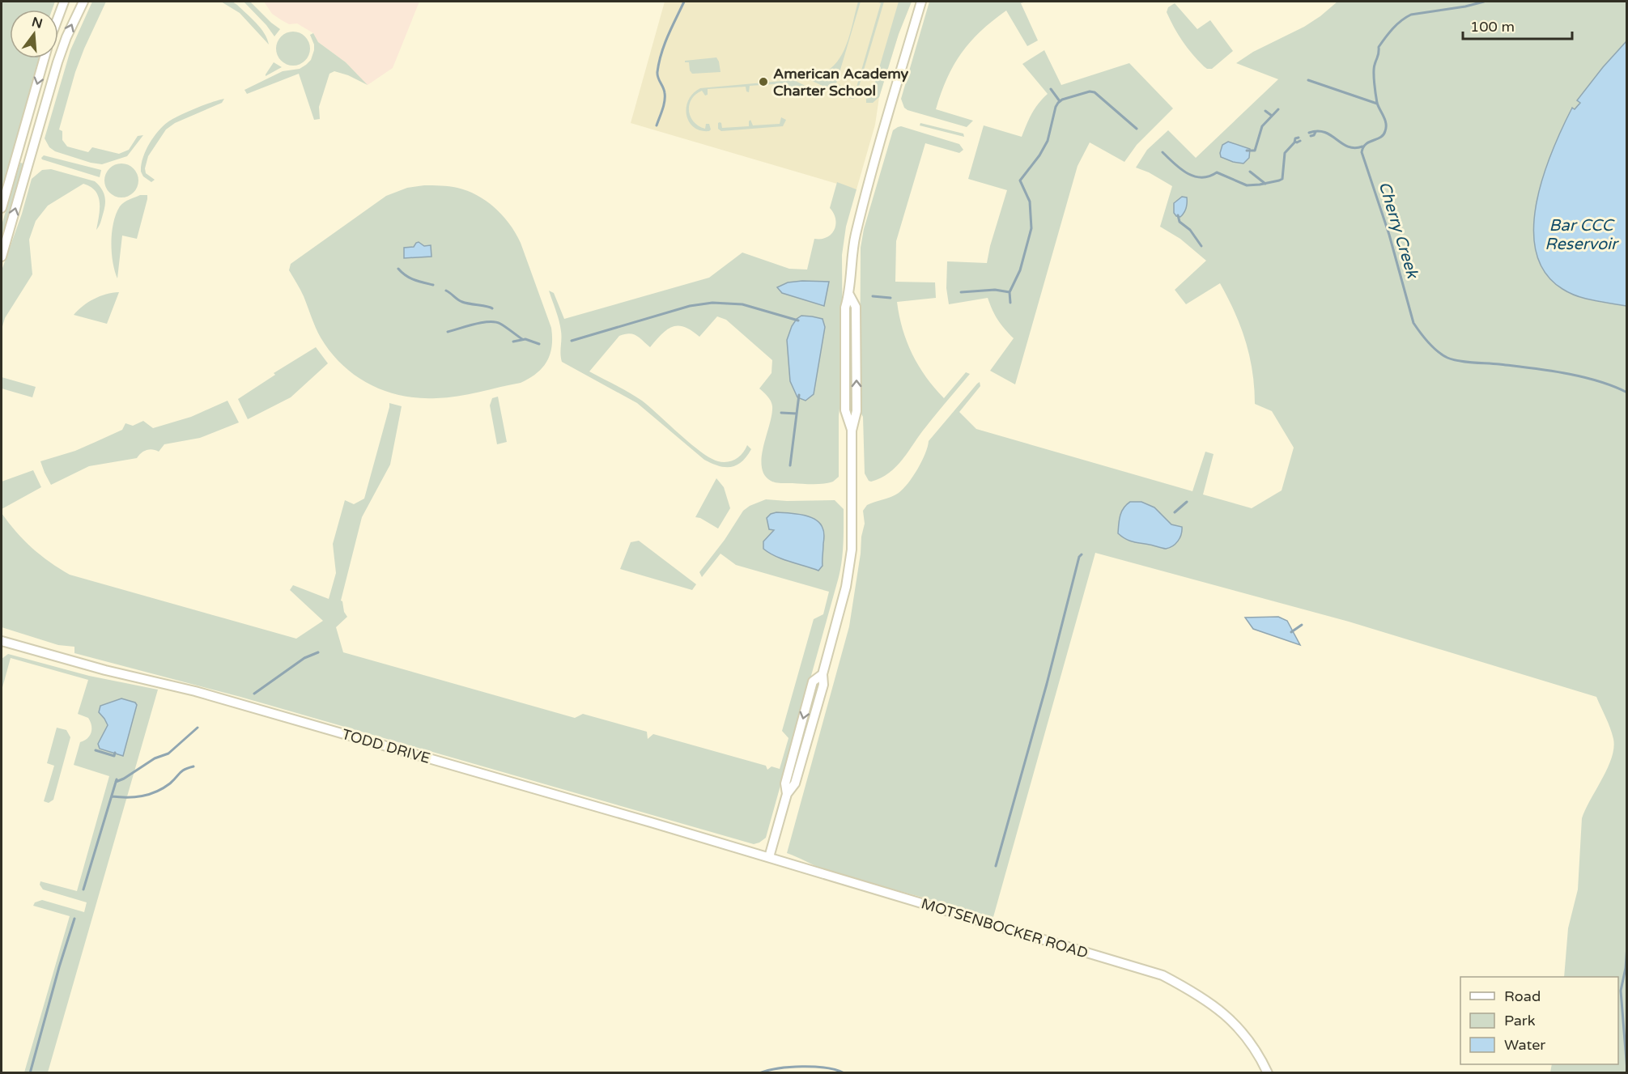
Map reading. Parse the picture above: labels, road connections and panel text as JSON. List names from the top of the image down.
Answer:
{
  "streets": {
    "main road": ["TODD DRIVE", "MOTSENBOCKER ROAD"]
  },
  "crossings": [
    ["TODD DRIVE", "MOTSENBOCKER ROAD"]
  ],
  "water": ["Bar CCC Reservoir", "Cherry Creek"],
  "places": ["American Academy Charter School"],
  "legend": ["Road", "Park", "Water"],
  "scale_bar": "100 m",
  "north": "top"
}
